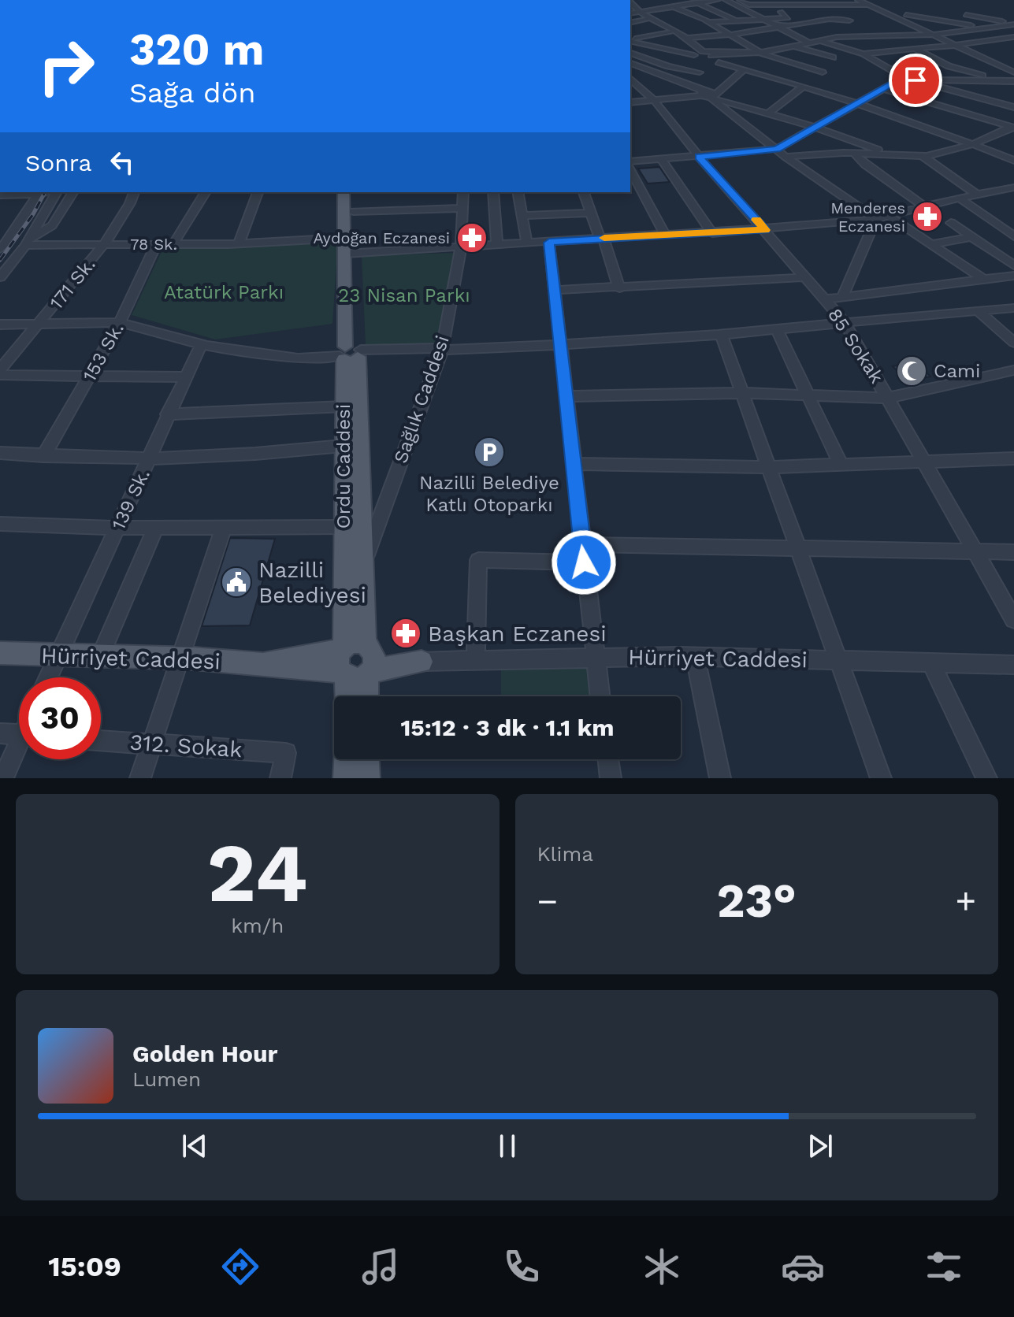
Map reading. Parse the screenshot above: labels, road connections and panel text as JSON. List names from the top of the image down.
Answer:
{
  "streets": {
    "main road": ["Ordu Caddesi", "Hürriyet Caddesi"],
    "street": [
      "78 Sk.",
      "171 Sk.",
      "85 Sokak",
      "153 Sk.",
      "Sağlık Caddesi",
      "139 Sk.",
      "312. Sokak"
    ]
  },
  "crossings": [
    ["78 Sk.", "171 Sk."],
    ["78 Sk.", "153 Sk."],
    ["78 Sk.", "Ordu Caddesi"],
    ["Sağlık Caddesi", "Ordu Caddesi"],
    ["Ordu Caddesi", "Hürriyet Caddesi"],
    ["139 Sk.", "Hürriyet Caddesi"]
  ],
  "parks": ["Atatürk Parkı", "23 Nisan Parkı"],
  "places": {
    "pharmacy": ["Menderes Eczanesi", "Aydoğan Eczanesi", "Başkan Eczanesi"],
    "mosque": ["Cami"],
    "parking": ["Nazilli Belediye Katlı Otoparkı"],
    "public building": ["Nazilli Belediyesi"]
  },
  "page": {
    "turn": ["320 m", "Sağa dön"],
    "then": "Sonra",
    "limit": "30",
    "trip": "15:12 · 3 dk · 1.1 km",
    "tile": [
      ["24", "km/h"],
      "Klima"
    ],
    "heat": ["−", "23°", "+"],
    "song": ["Golden Hour", "Lumen"],
    "tabs": "15:09"
  }
}
